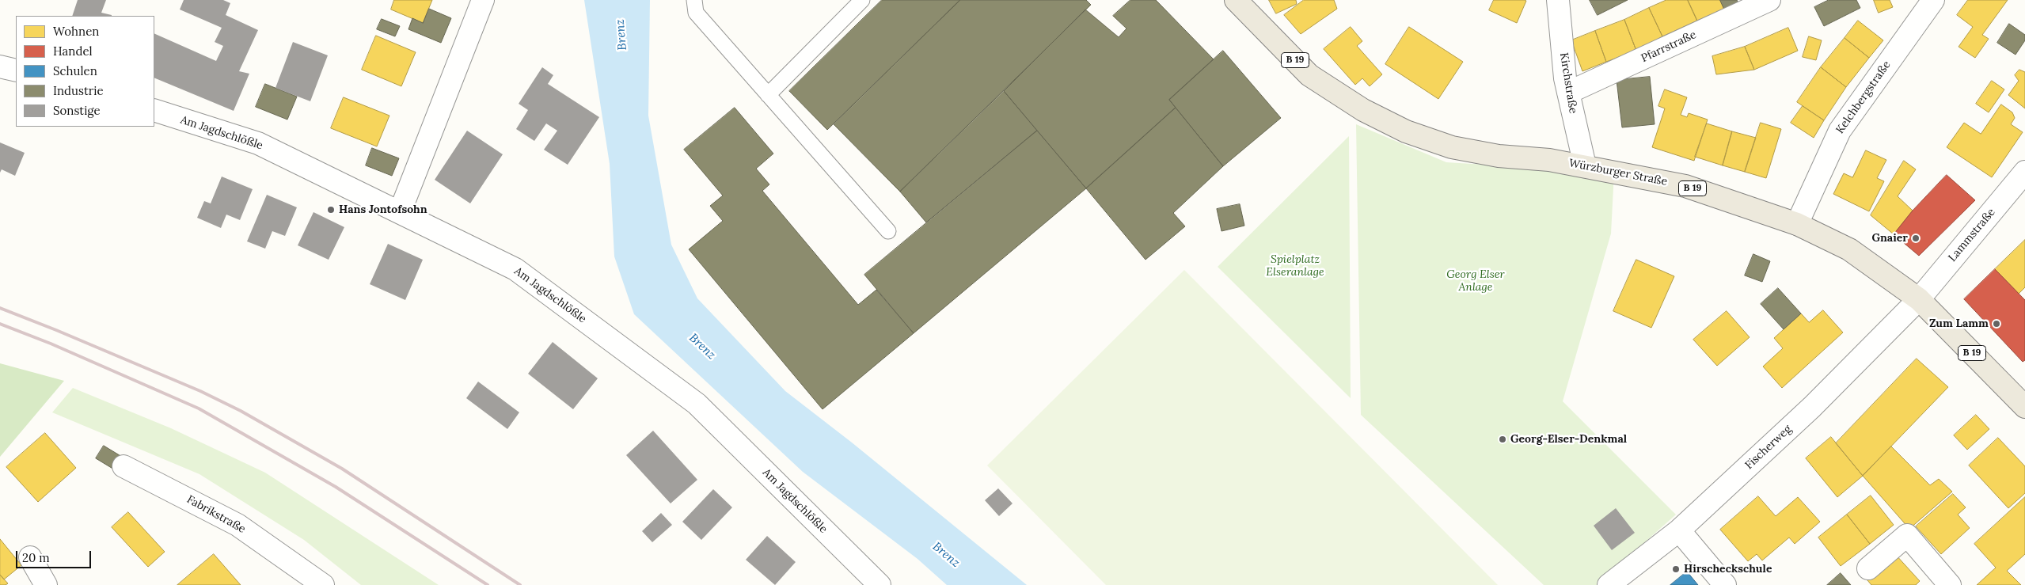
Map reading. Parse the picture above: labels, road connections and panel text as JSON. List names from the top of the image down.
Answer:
{
  "streets": {
    "main road": ["B 19", "Würzburger Straße"],
    "street": [
      "Pfarrstraße",
      "Kirchstraße",
      "Kelchbergstraße",
      "Am Jagdschlößle",
      "Lammstraße",
      "Fischerweg",
      "Fabrikstraße"
    ]
  },
  "crossings": [
    ["Pfarrstraße", "Kirchstraße"],
    ["Kirchstraße", "Würzburger Straße"],
    ["Kelchbergstraße", "Würzburger Straße"],
    ["Würzburger Straße", "Lammstraße"],
    ["Würzburger Straße", "Fischerweg"],
    ["Lammstraße", "Fischerweg"]
  ],
  "water": ["Brenz"],
  "parks": ["Spielplatz Elseranlage", "Georg Elser Anlage"],
  "places": [
    "Hans Jontofsohn",
    "Gnaier",
    "Zum Lamm",
    "Georg-Elser-Denkmal",
    "Hirscheckschule"
  ],
  "legend": [
    "Wohnen",
    "Handel",
    "Schulen",
    "Industrie",
    "Sonstige"
  ],
  "scale_bar": "20 m"
}
